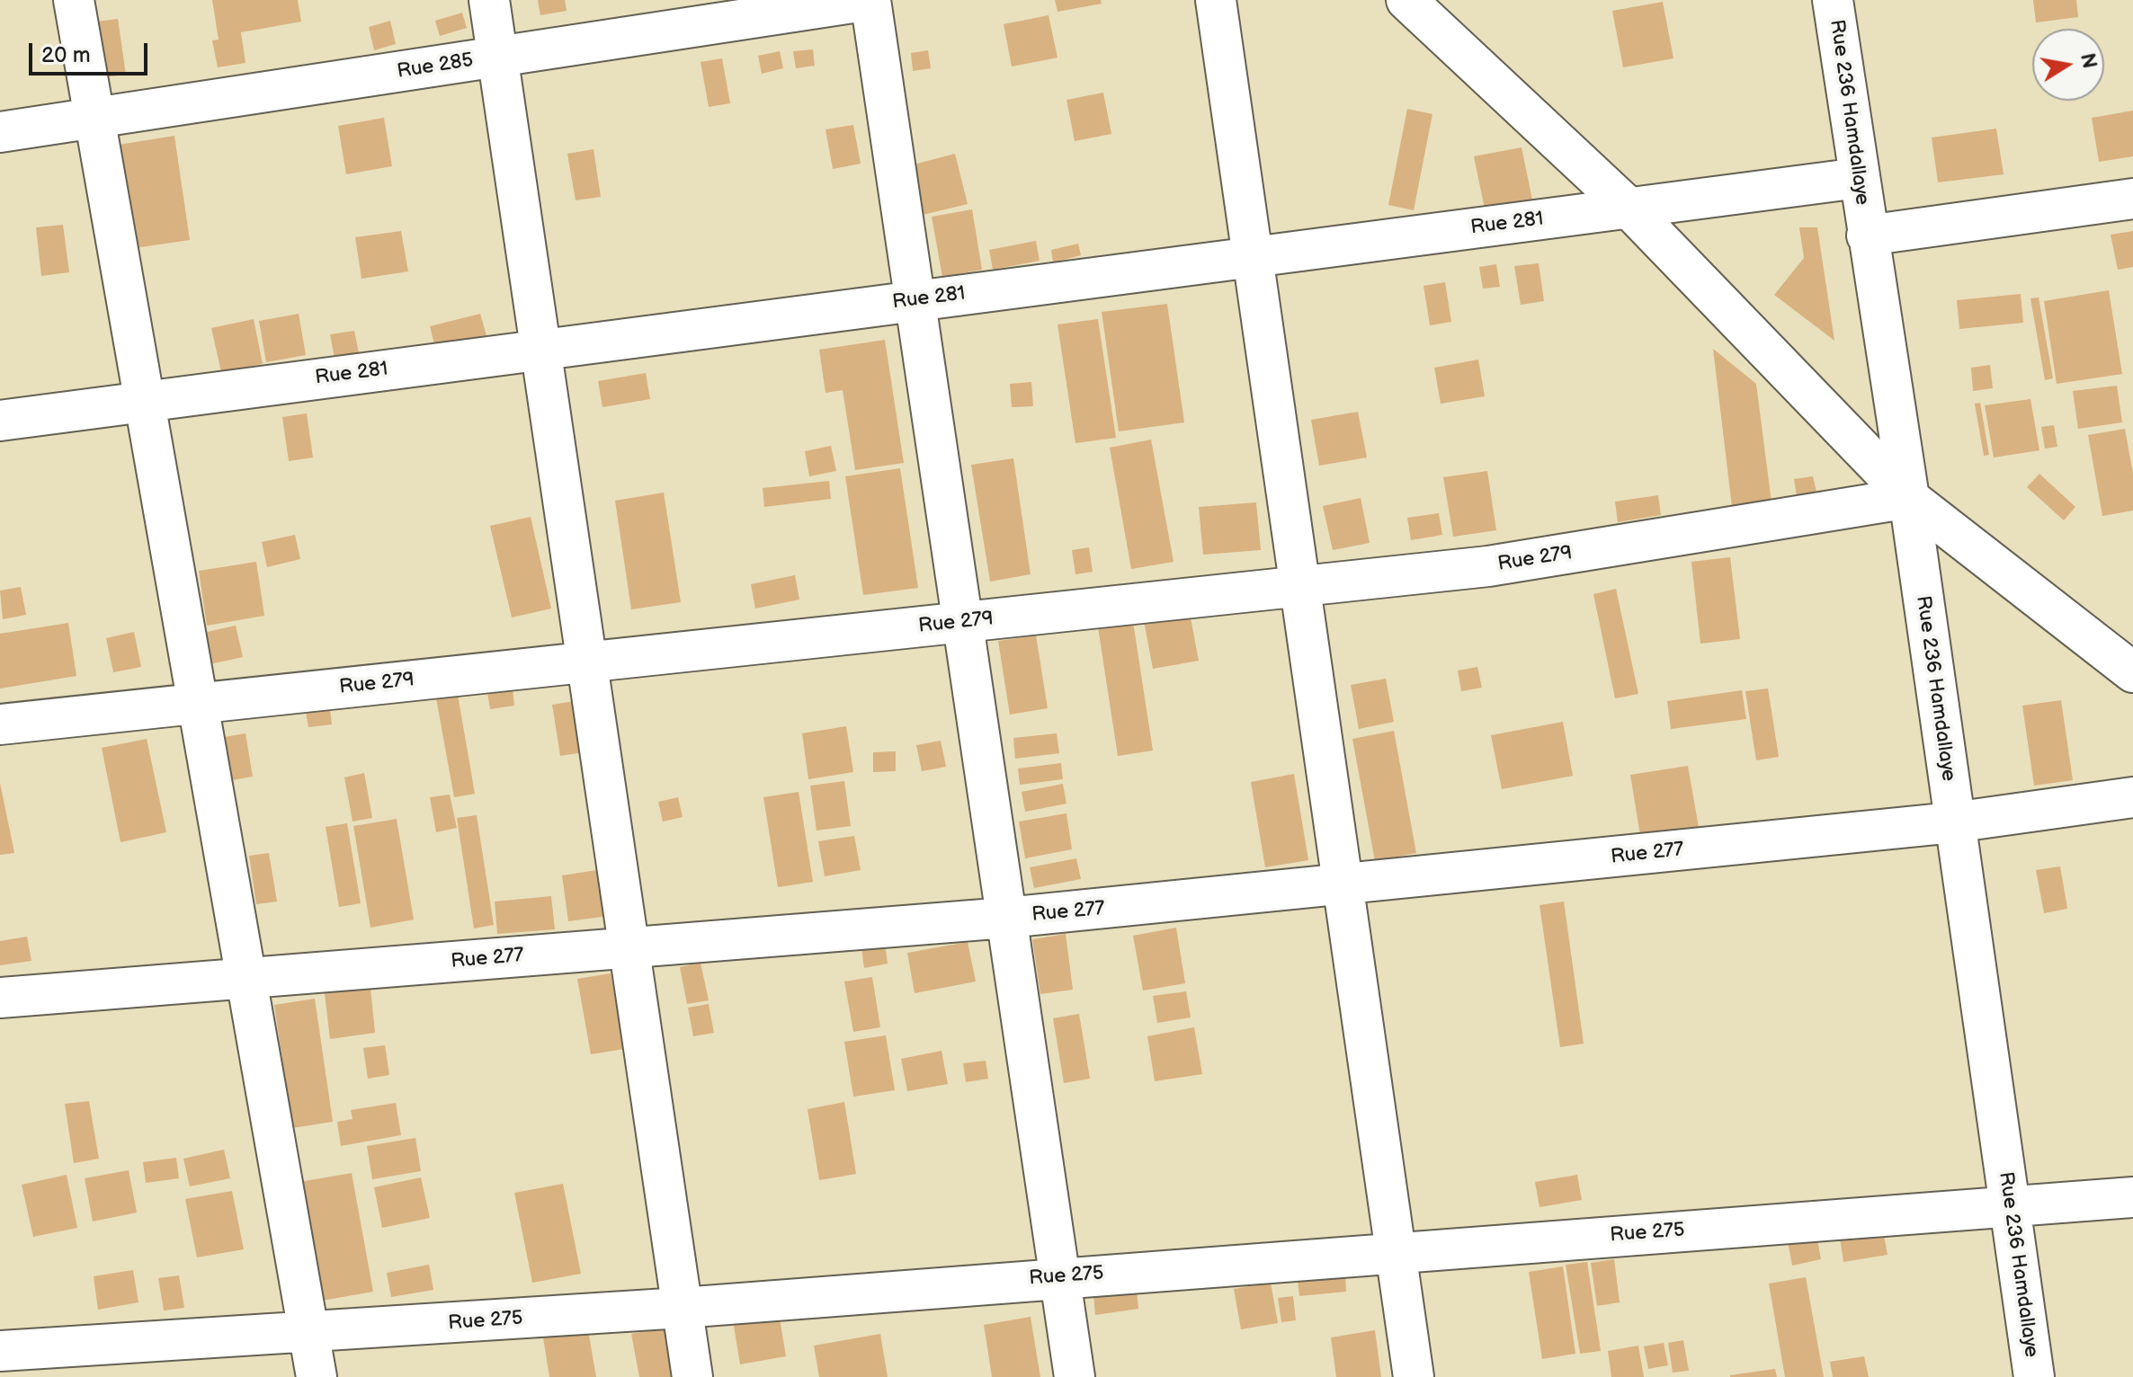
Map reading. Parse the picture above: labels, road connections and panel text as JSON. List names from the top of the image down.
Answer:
{
  "streets": {
    "street": [
      "Rue 285",
      "Rue 236 Hamdallaye",
      "Rue 281",
      "Rue 279",
      "Rue 277",
      "Rue 275"
    ]
  },
  "crossings": [
    ["Rue 236 Hamdallaye", "Rue 281"],
    ["Rue 236 Hamdallaye", "Rue 279"],
    ["Rue 236 Hamdallaye", "Rue 277"],
    ["Rue 236 Hamdallaye", "Rue 275"]
  ],
  "scale_bar": "20 m",
  "north": "right"
}
